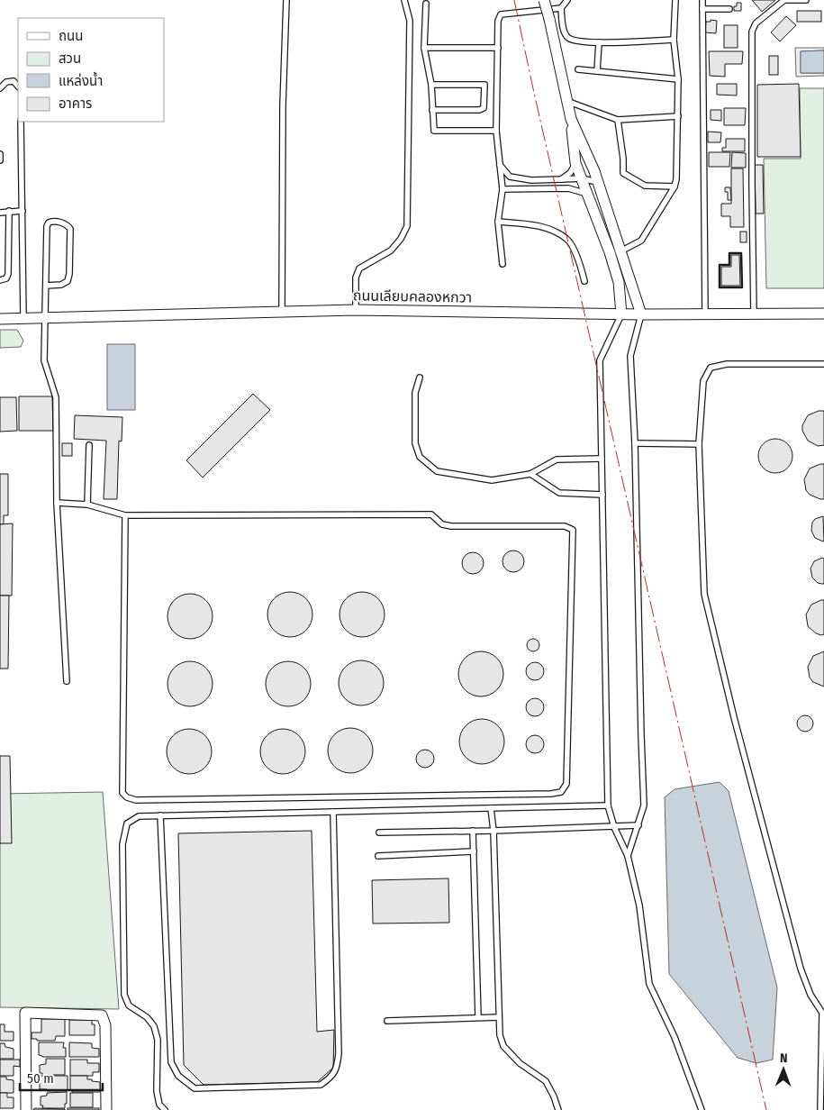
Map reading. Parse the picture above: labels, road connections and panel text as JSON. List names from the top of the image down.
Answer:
{
  "streets": {
    "street": ["ถนนเลียบคลองหกวา"]
  },
  "legend": [
    "ถนน",
    "สวน",
    "แหล่งน้ำ",
    "อาคาร"
  ],
  "scale_bar": "50 m",
  "north": "top"
}
